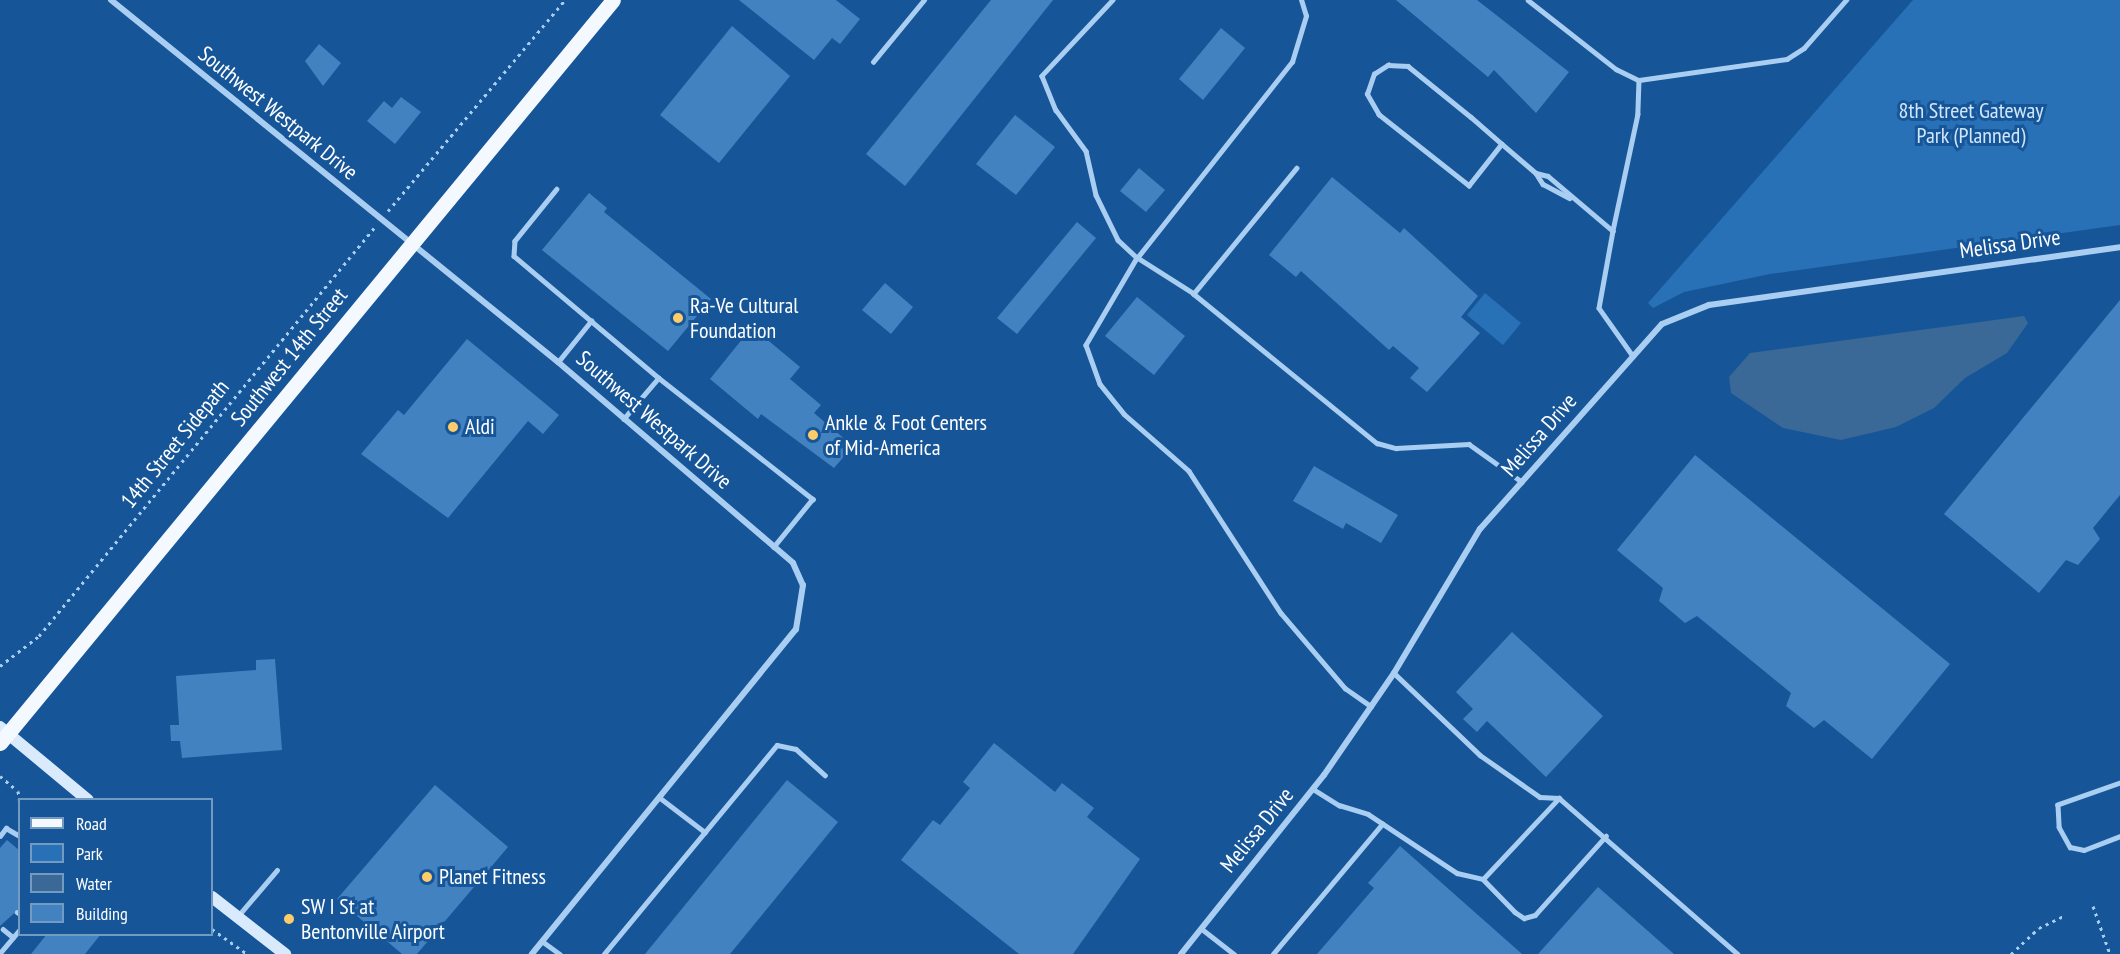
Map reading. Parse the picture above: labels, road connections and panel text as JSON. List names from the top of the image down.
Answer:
{
  "streets": {
    "main road": ["Southwest 14th Street"],
    "street": ["Southwest Westpark Drive", "Melissa Drive"],
    "path": ["14th Street Sidepath"]
  },
  "crossings": [
    ["Southwest Westpark Drive", "Southwest 14th Street"]
  ],
  "parks": ["8th Street Gateway Park (Planned)"],
  "places": [
    "Ra-Ve Cultural Foundation",
    "Aldi",
    "Ankle & Foot Centers of Mid-America",
    "Planet Fitness",
    "SW I St at Bentonville Airport"
  ],
  "legend": [
    "Road",
    "Park",
    "Water",
    "Building"
  ]
}
